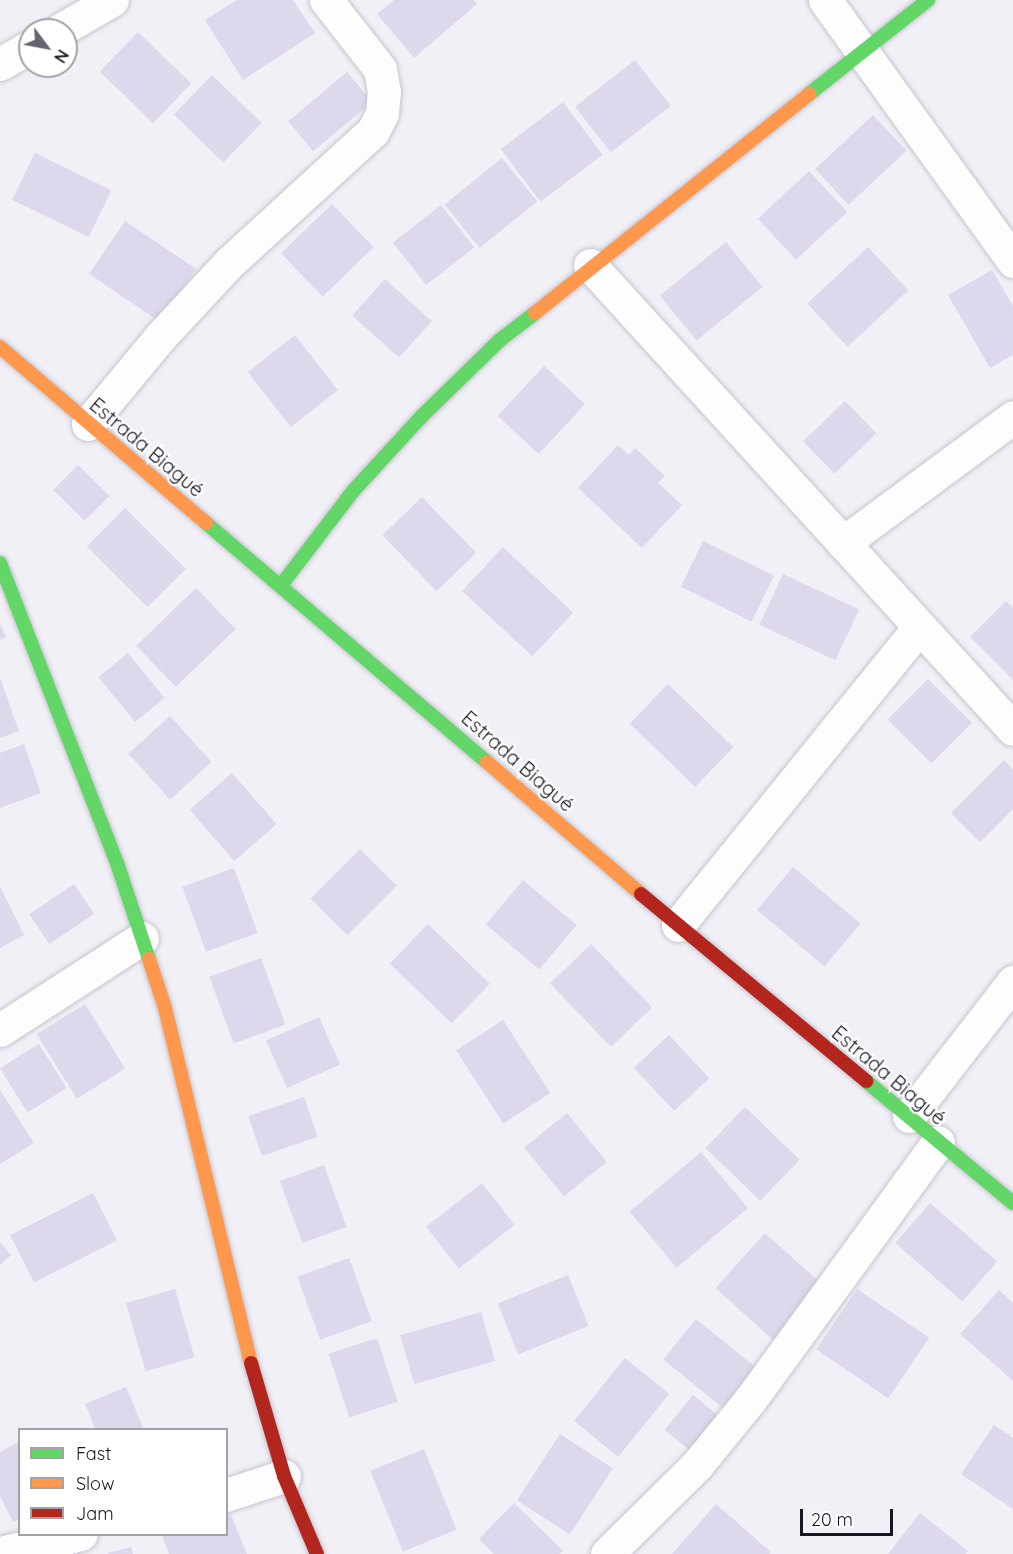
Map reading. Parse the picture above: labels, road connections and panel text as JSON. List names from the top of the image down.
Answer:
{
  "streets": {
    "street": ["Estrada Biagué"]
  },
  "legend": ["Fast", "Slow", "Jam"],
  "scale_bar": "20 m",
  "north": "bottom right"
}
